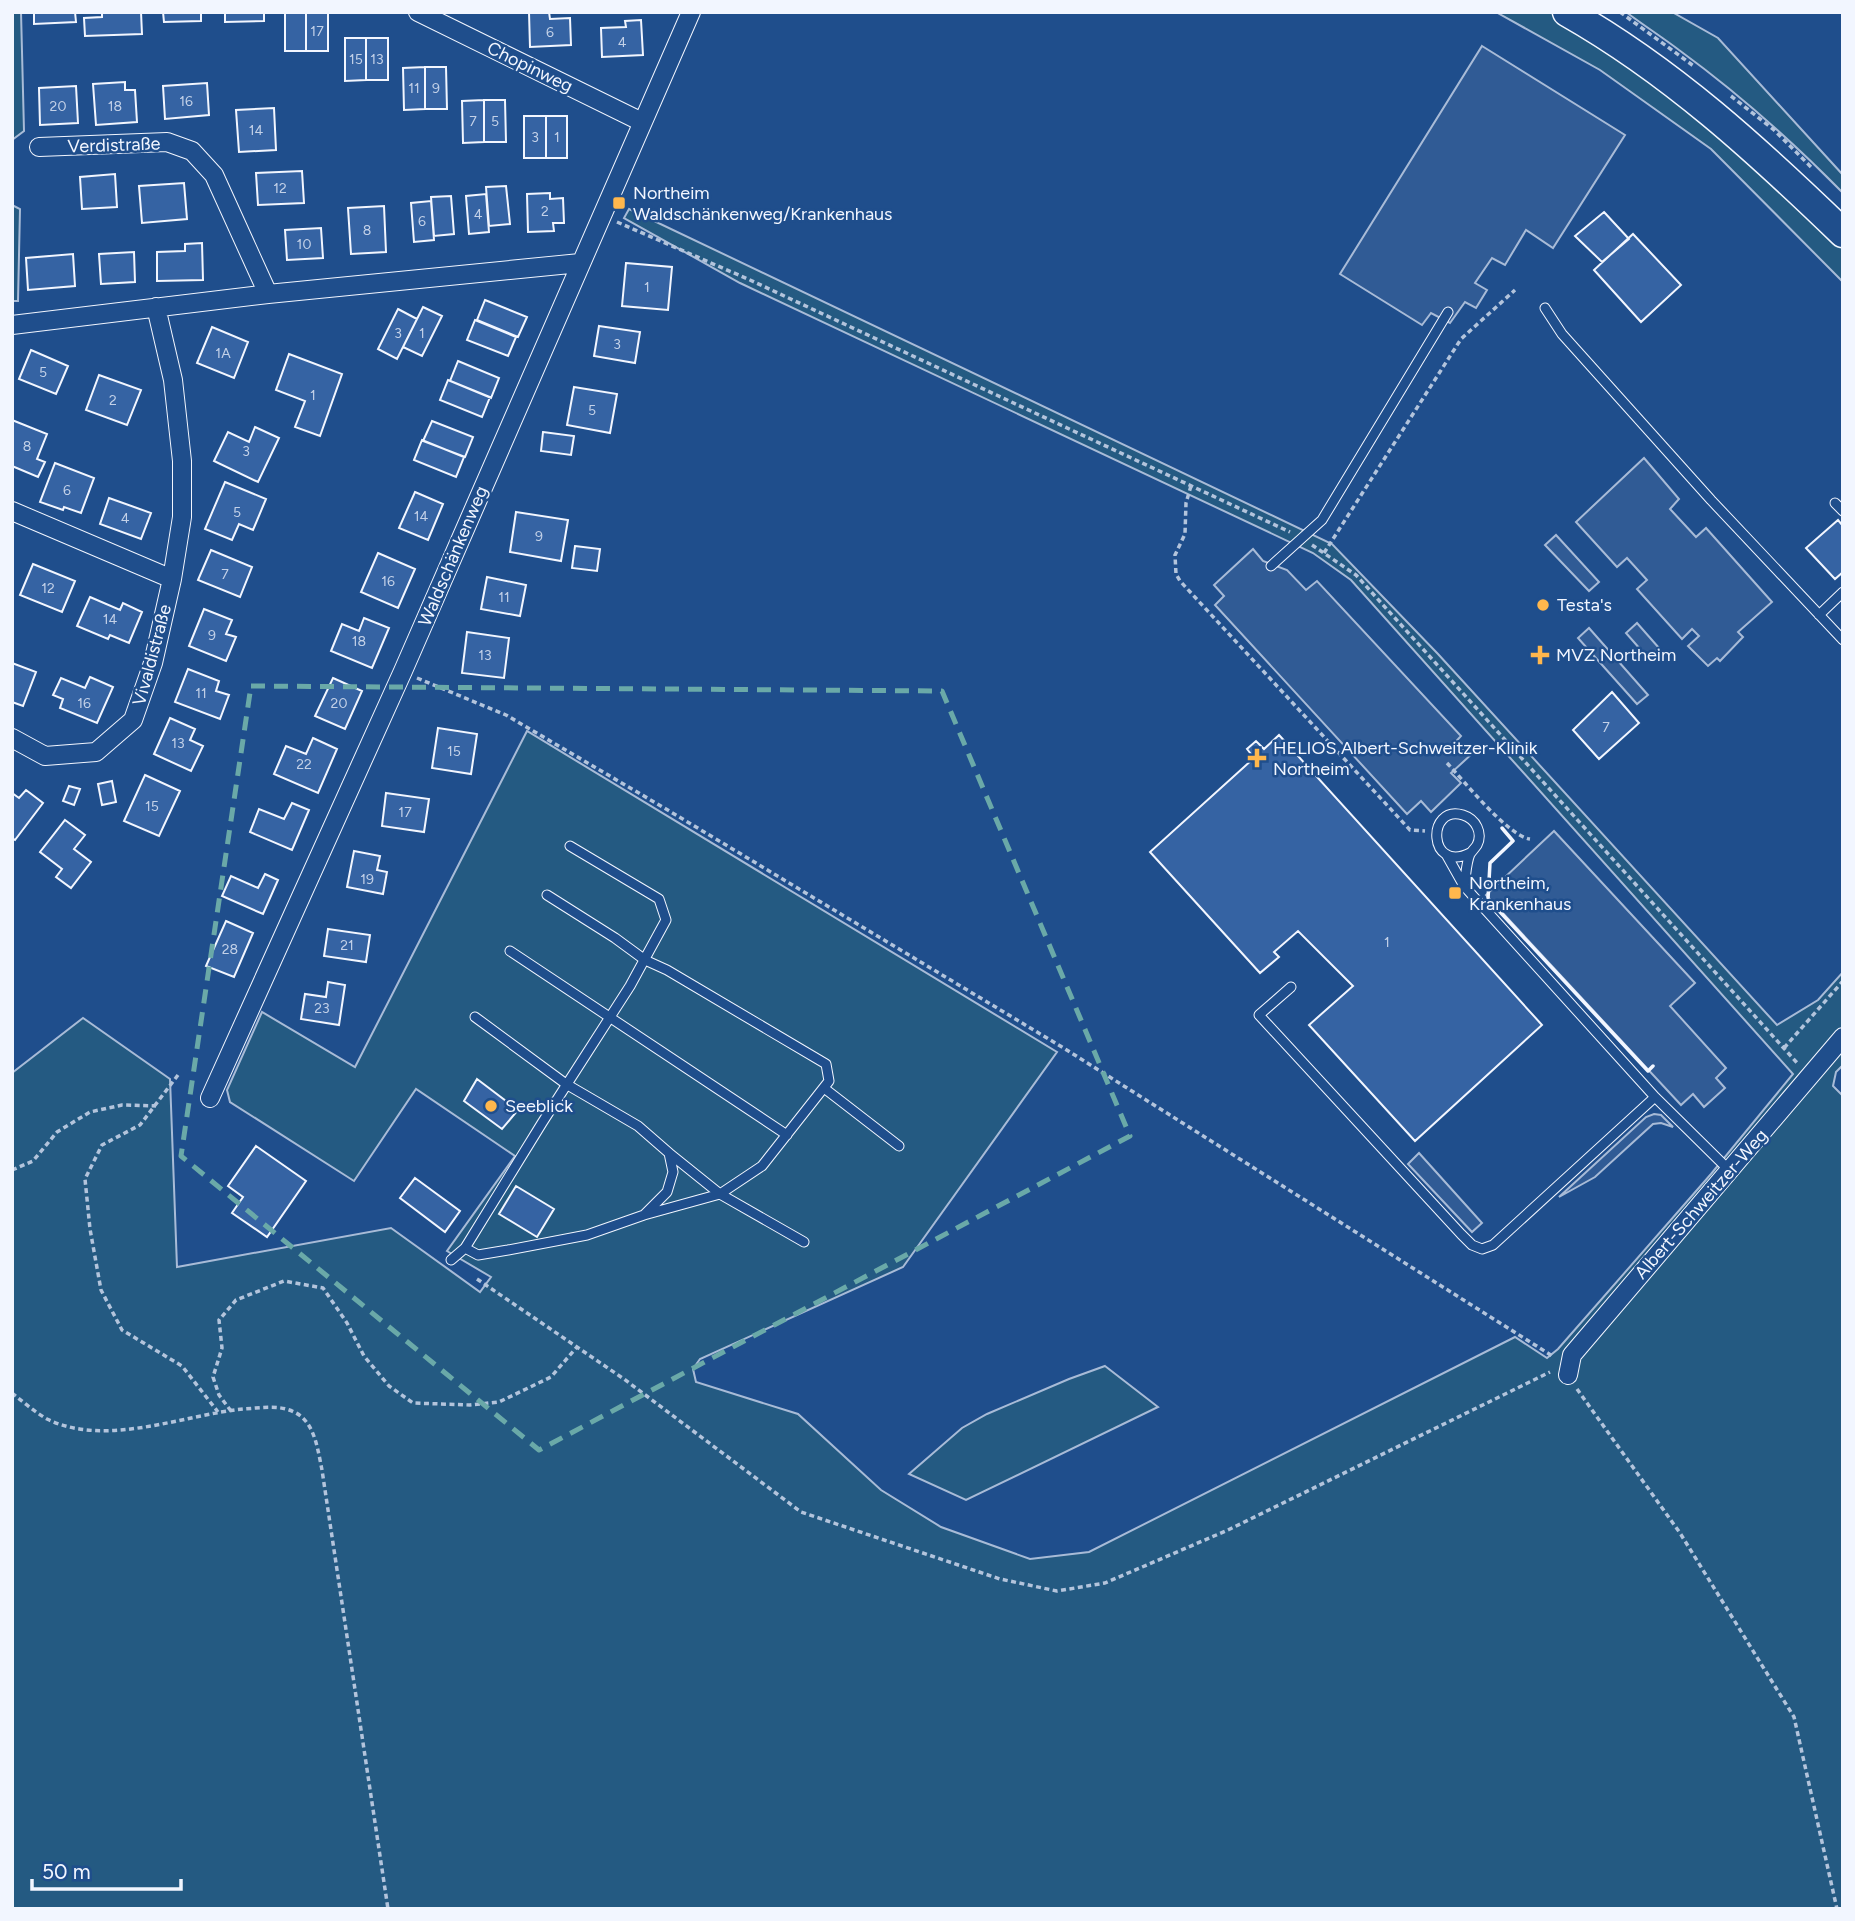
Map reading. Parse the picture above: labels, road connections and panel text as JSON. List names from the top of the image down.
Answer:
{
  "streets": {
    "street": [
      "Chopinweg",
      "Verdistraße",
      "Waldschänkenweg",
      "Vivaldistraße",
      "Albert-Schweitzer-Weg"
    ]
  },
  "crossings": [
    ["Chopinweg", "Waldschänkenweg"]
  ],
  "places": {
    "transit": ["Northeim Waldschänkenweg/Krankenhaus", "Northeim, Krankenhaus"],
    "other": ["Testa's", "Seeblick"],
    "health": ["MVZ Northeim", "HELIOS Albert-Schweitzer-Klinik Northeim"]
  },
  "house_numbers": [
    "17",
    "6",
    "4",
    "15",
    "13",
    "11",
    "9",
    "16",
    "20",
    "18",
    "7",
    "5",
    "14",
    "3",
    "1",
    "12",
    "2",
    "4",
    "6",
    "8",
    "10",
    "1",
    "3",
    "1",
    "3",
    "1A",
    "5",
    "1",
    "2",
    "5",
    "8",
    "3",
    "6",
    "5",
    "14",
    "4",
    "9",
    "7",
    "16",
    "12",
    "11",
    "14",
    "9",
    "18",
    "13",
    "11",
    "16",
    "20",
    "7",
    "13",
    "15",
    "22",
    "15",
    "17",
    "19",
    "1",
    "21",
    "28",
    "23"
  ],
  "scale_bar": "50 m"
}
